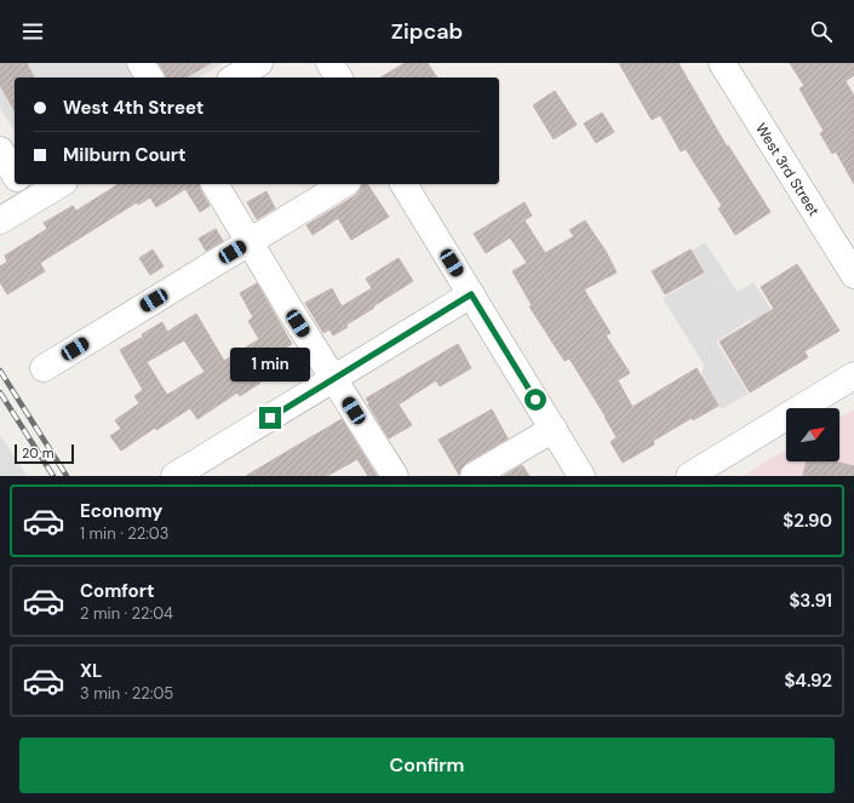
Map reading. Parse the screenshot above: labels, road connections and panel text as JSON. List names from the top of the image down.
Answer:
{
  "streets": {
    "street": ["West 3rd Street"]
  },
  "scale_bar": "20 m",
  "north": "top right",
  "page": {
    "header": "Zipcab",
    "banner": ["West 4th Street", "Milburn Court"],
    "bubble": "1 min",
    "scale": "20 m",
    "list": [
      {
        "name": "Economy",
        "note": "1 min · 22:03",
        "value": "$2.90"
      },
      {
        "name": "Comfort",
        "note": "2 min · 22:04",
        "value": "$3.91"
      },
      {
        "name": "XL",
        "note": "3 min · 22:05",
        "value": "$4.92"
      }
    ],
    "buttons": "Confirm"
  }
}
